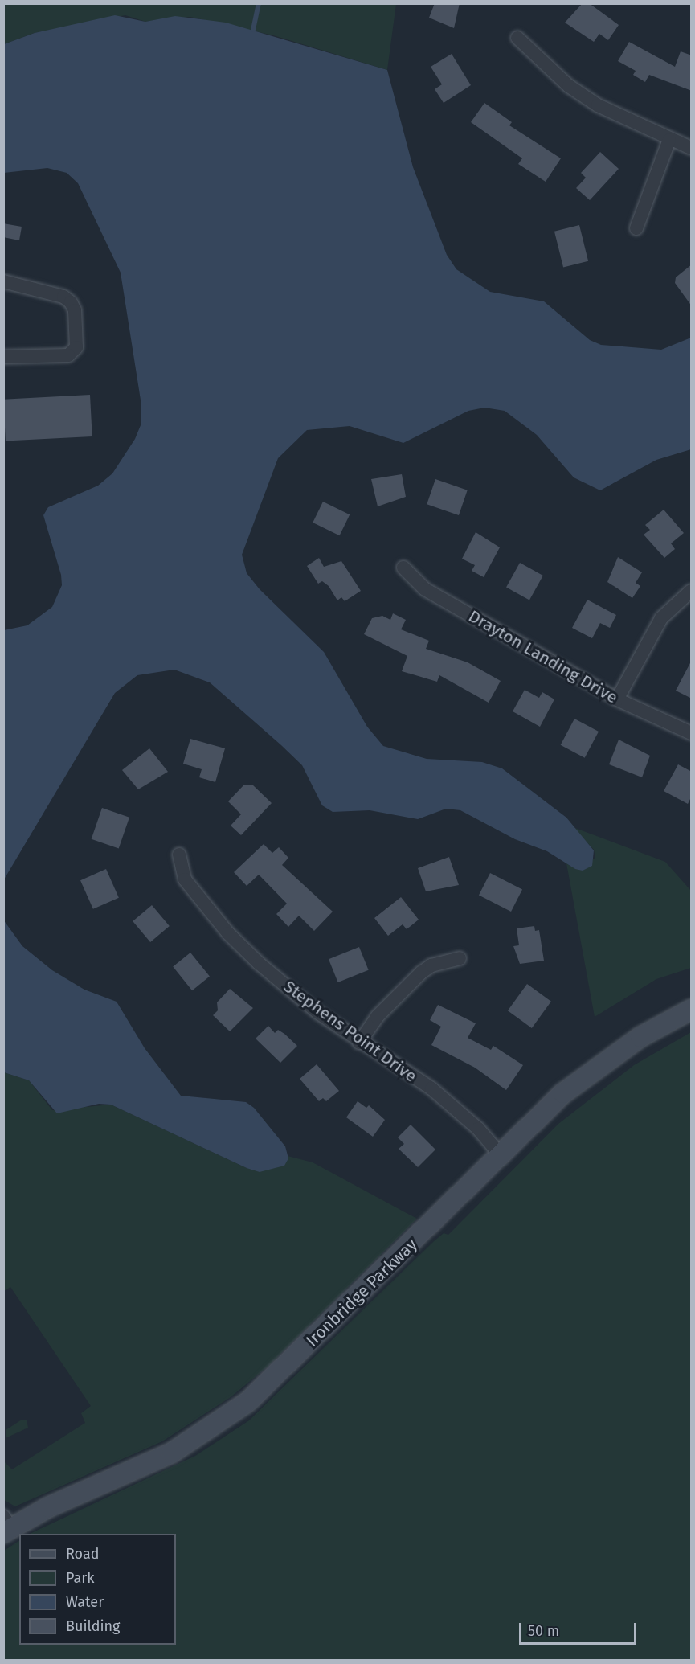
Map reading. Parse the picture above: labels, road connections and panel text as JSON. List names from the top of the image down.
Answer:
{
  "streets": {
    "street": ["Drayton Landing Drive", "Stephens Point Drive", "Ironbridge Parkway"]
  },
  "crossings": [
    ["Stephens Point Drive", "Ironbridge Parkway"]
  ],
  "legend": [
    "Road",
    "Park",
    "Water",
    "Building"
  ],
  "scale_bar": "50 m"
}
